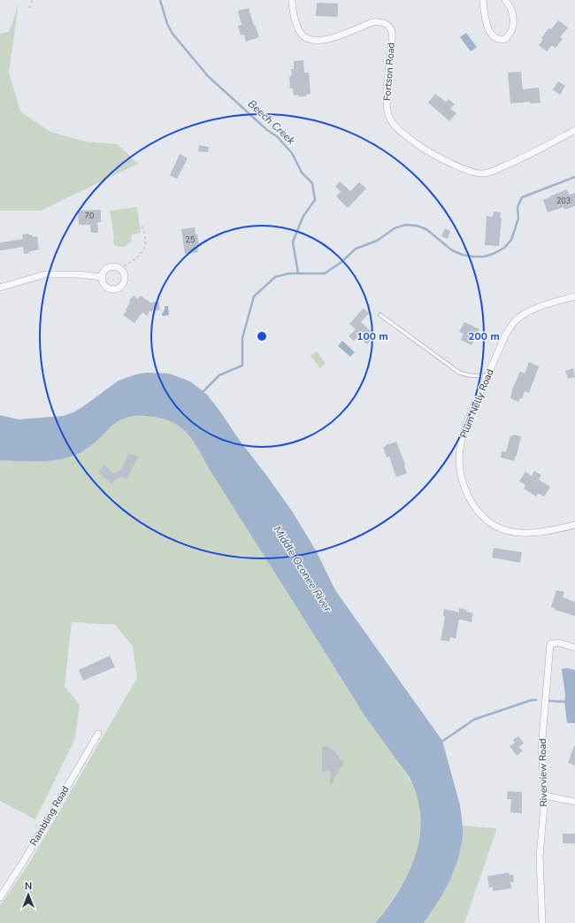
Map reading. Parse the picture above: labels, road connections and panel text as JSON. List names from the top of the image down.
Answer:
{
  "streets": {
    "street": [
      "Fortson Road",
      "Plum Nelly Road",
      "Riverview Road",
      "Rambling Road"
    ]
  },
  "water": ["Beech Creek", "Middle Oconee River"],
  "house_numbers": ["203", "70", "25"],
  "north": "top",
  "rings": ["100 m", "200 m"]
}
